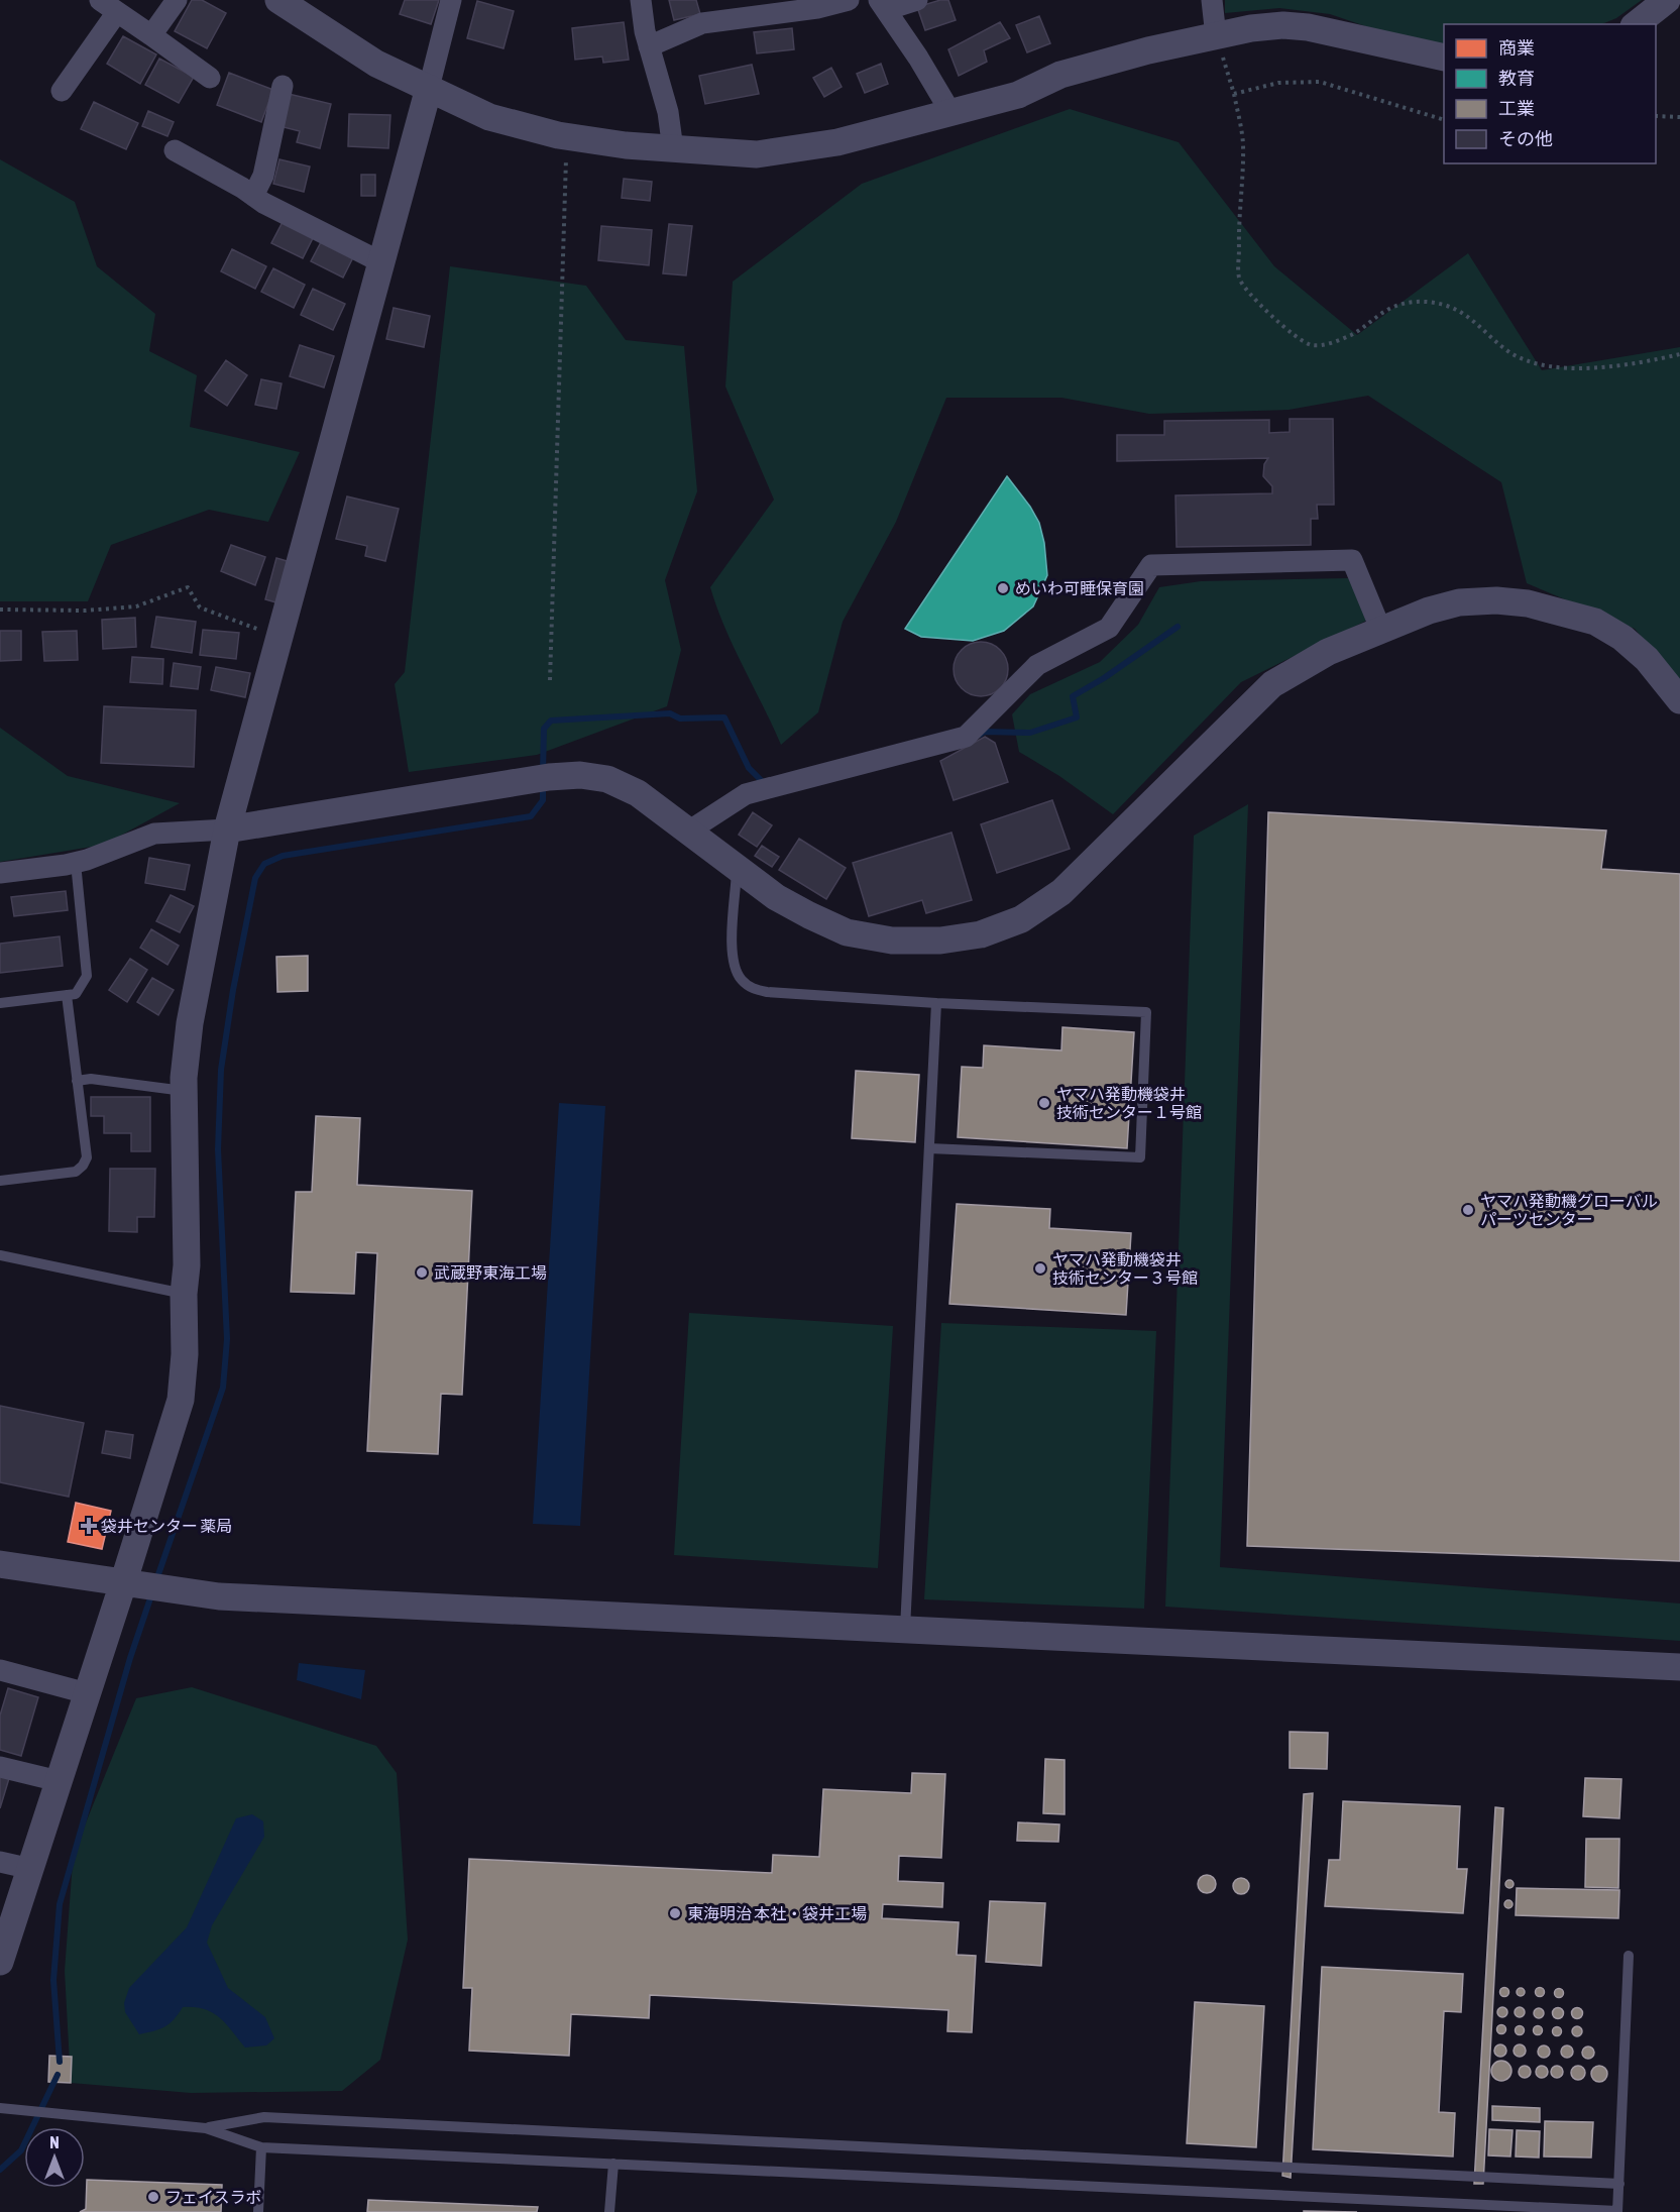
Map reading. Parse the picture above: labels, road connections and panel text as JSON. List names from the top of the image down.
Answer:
{
  "places": {
    "other": [
      "めいわ可睡保育園",
      "ヤマハ発動機袋井 技術センター１号館",
      "ヤマハ発動機グローバル パーツセンター",
      "ヤマハ発動機袋井 技術センター３号館",
      "武蔵野東海工場",
      "東海明治 本社・袋井工場",
      "フェイスラボ"
    ],
    "health": ["袋井センター 薬局"]
  },
  "legend": [
    "商業",
    "教育",
    "工業",
    "その他"
  ],
  "north": "top"
}
